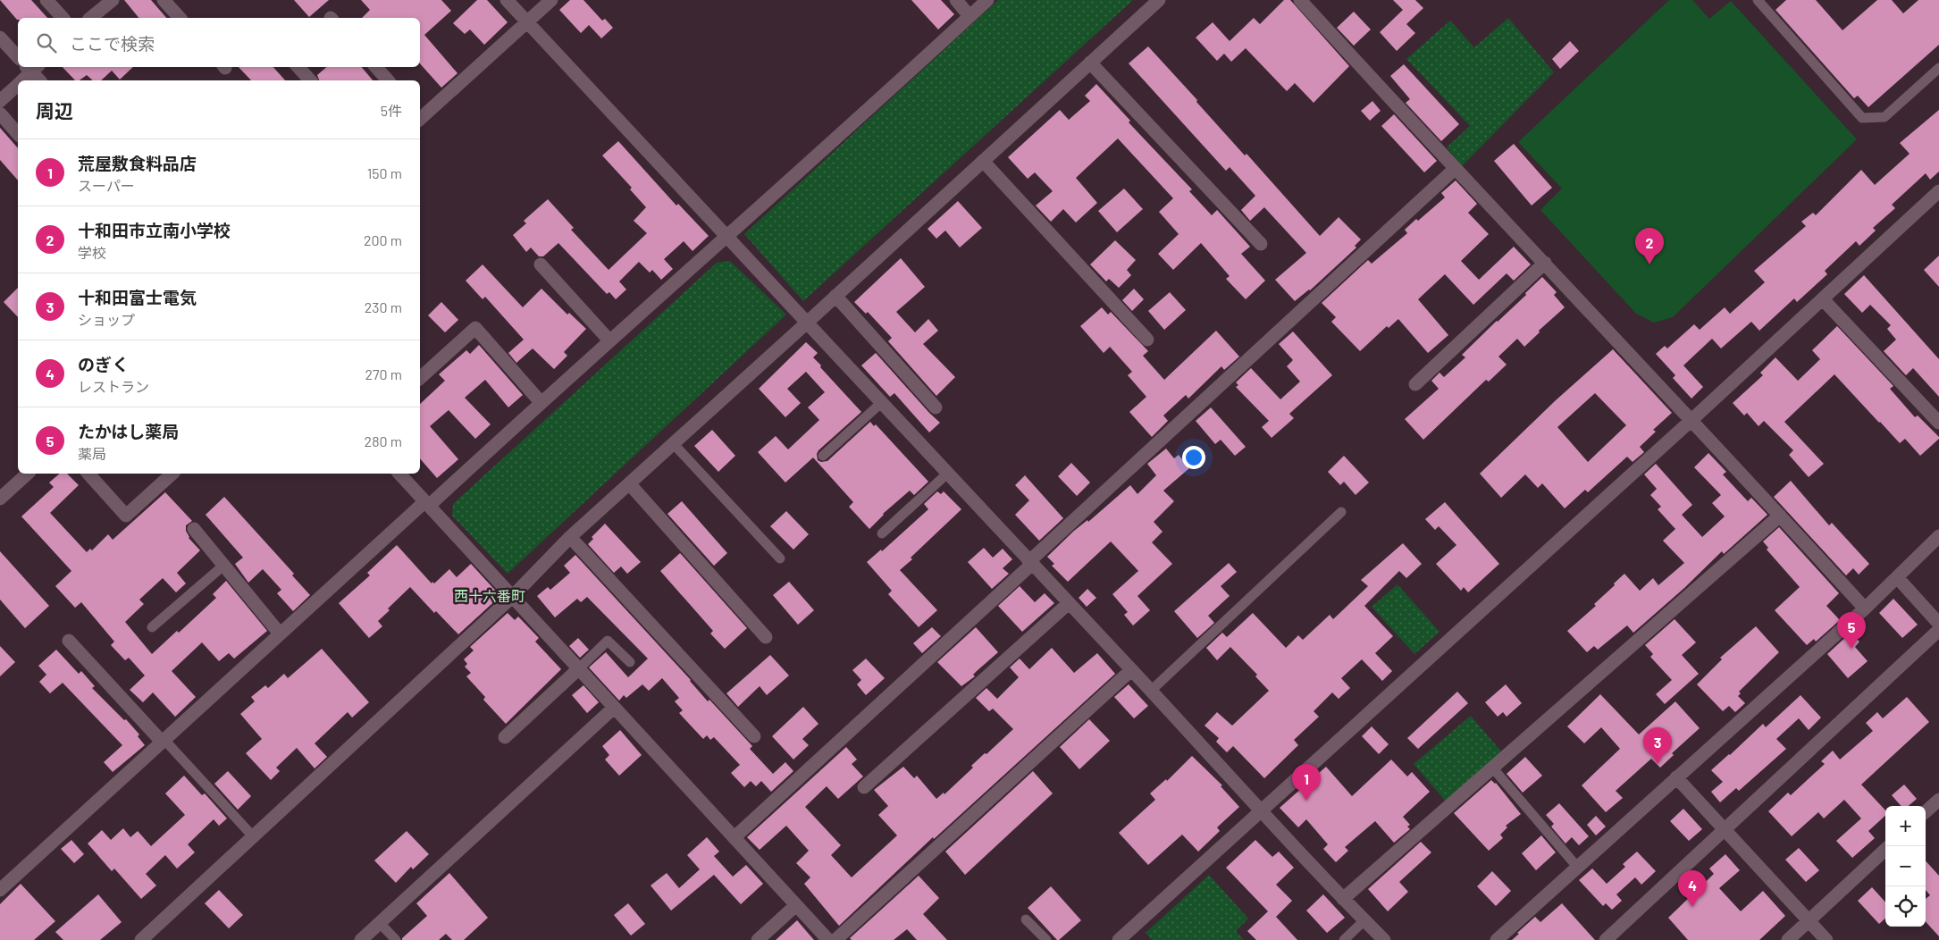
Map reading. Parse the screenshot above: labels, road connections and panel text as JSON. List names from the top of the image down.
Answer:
{
  "districts": ["西十六番町"],
  "page": {
    "search": "ここで検索",
    "heading": ["周辺", "5件"],
    "list": [
      {
        "mark": "1",
        "name": "荒屋敷食料品店",
        "note": "スーパー",
        "value": "150 m"
      },
      {
        "mark": "2",
        "name": "十和田市立南小学校",
        "note": "学校",
        "value": "200 m"
      },
      {
        "mark": "3",
        "name": "十和田富士電気",
        "note": "ショップ",
        "value": "230 m"
      },
      {
        "mark": "4",
        "name": "のぎく",
        "note": "レストラン",
        "value": "270 m"
      },
      {
        "mark": "5",
        "name": "たかはし薬局",
        "note": "薬局",
        "value": "280 m"
      }
    ],
    "pins": [
      "2",
      "5",
      "3",
      "1",
      "4"
    ],
    "map_buttons": ["+", "−"]
  }
}
